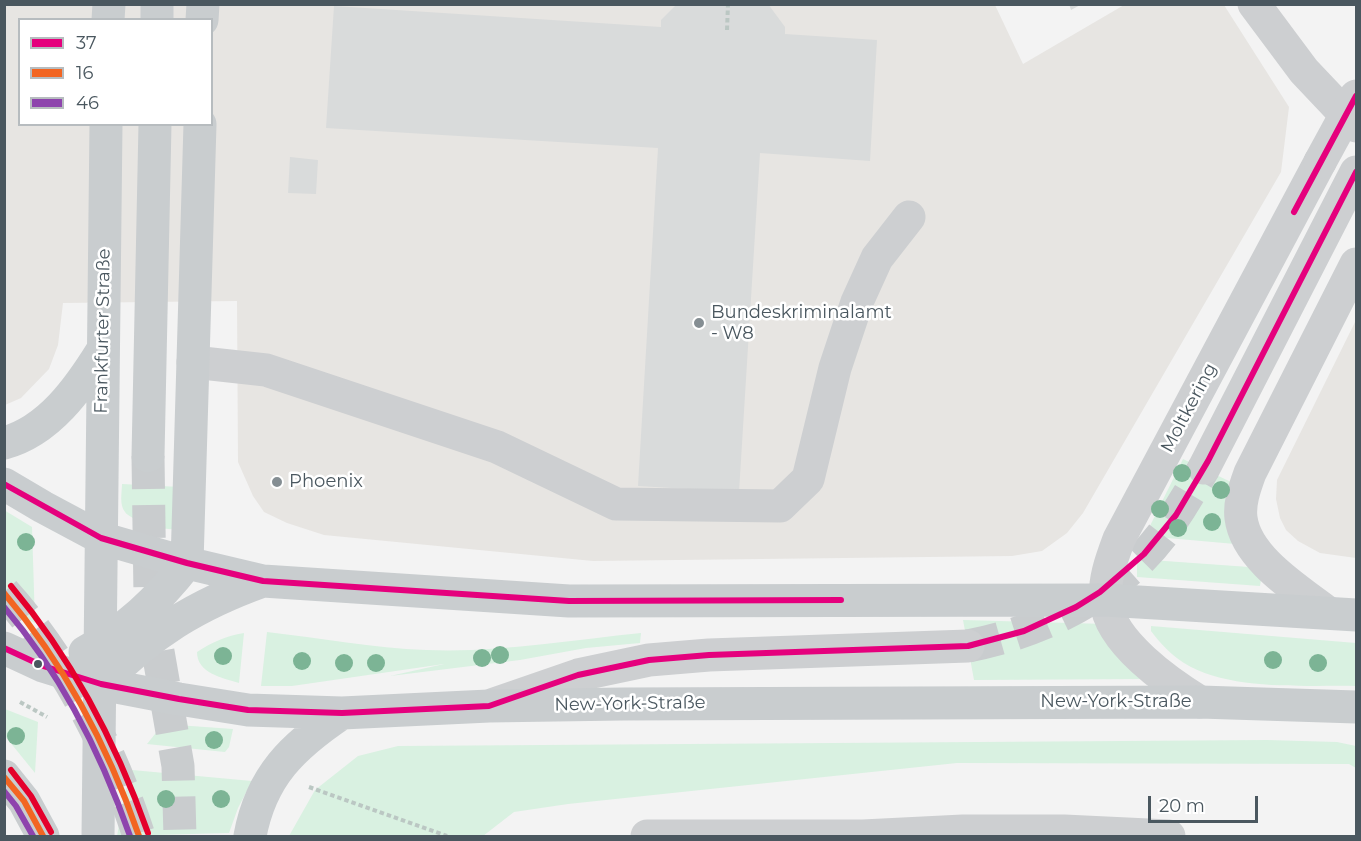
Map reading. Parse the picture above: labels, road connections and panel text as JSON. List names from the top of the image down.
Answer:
{
  "streets": {
    "main road": ["Frankfurter Straße", "New-York-Straße"],
    "street": ["Moltkering"]
  },
  "crossings": [
    ["Frankfurter Straße", "New-York-Straße"]
  ],
  "places": ["Bundeskriminalamt - W8", "Phoenix"],
  "lines": ["transit line 37", "transit line 16", "transit line 46"],
  "legend": ["37", "16", "46"],
  "scale_bar": "20 m"
}
